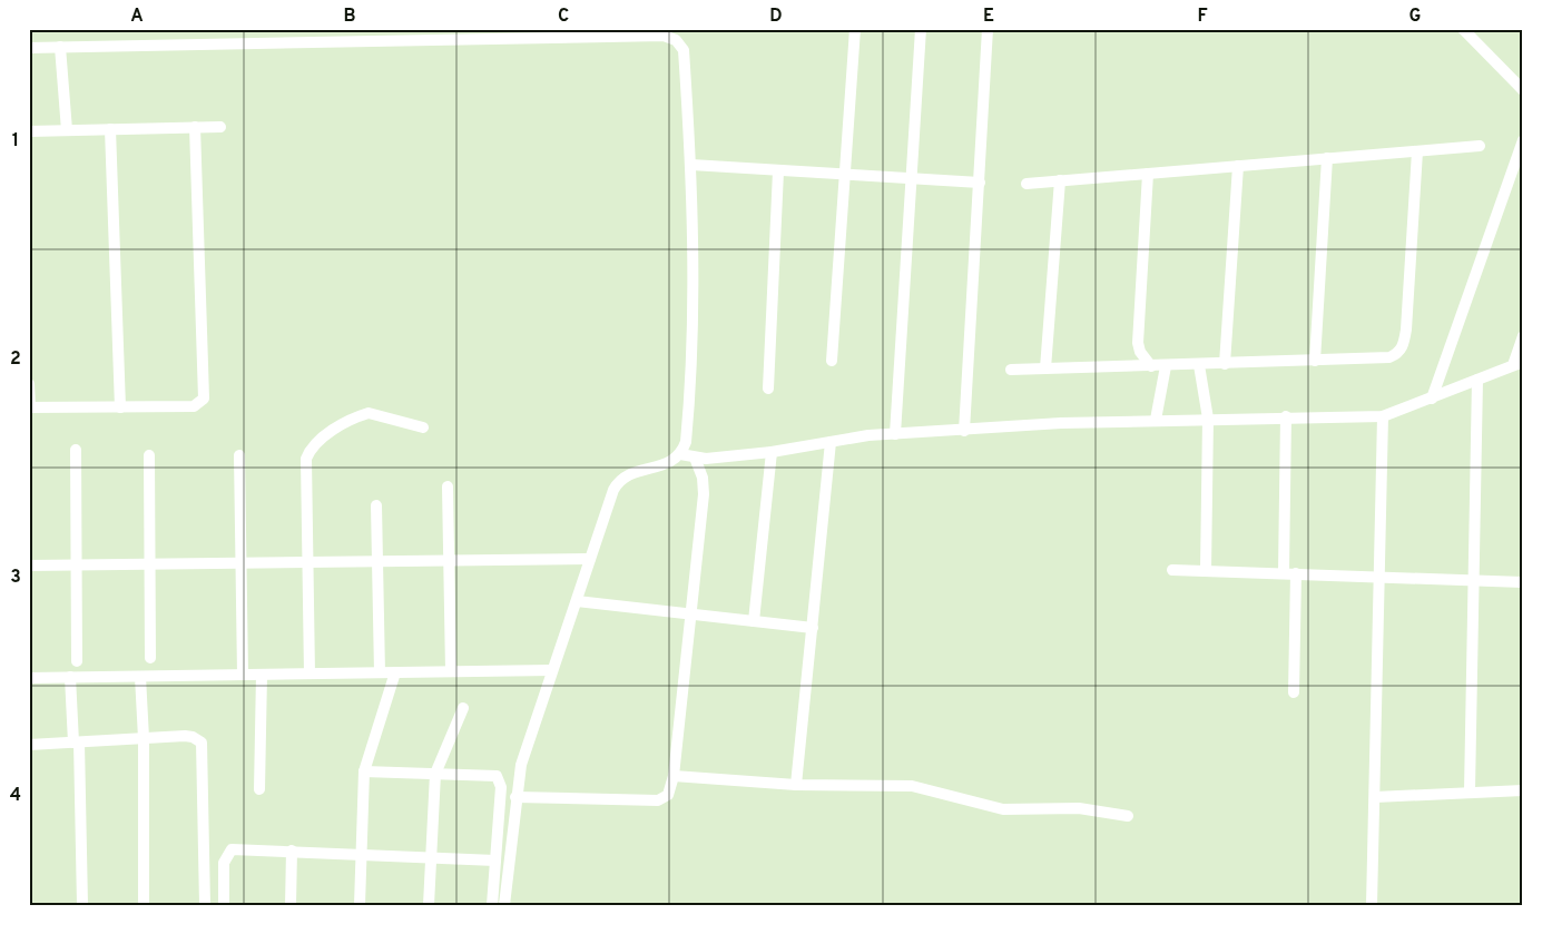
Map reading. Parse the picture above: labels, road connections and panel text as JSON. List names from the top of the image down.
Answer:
{
  "grid": {
    "columns": [
      "A",
      "B",
      "C",
      "D",
      "E",
      "F",
      "G"
    ],
    "rows": [
      "1",
      "2",
      "3",
      "4"
    ]
  }
}
